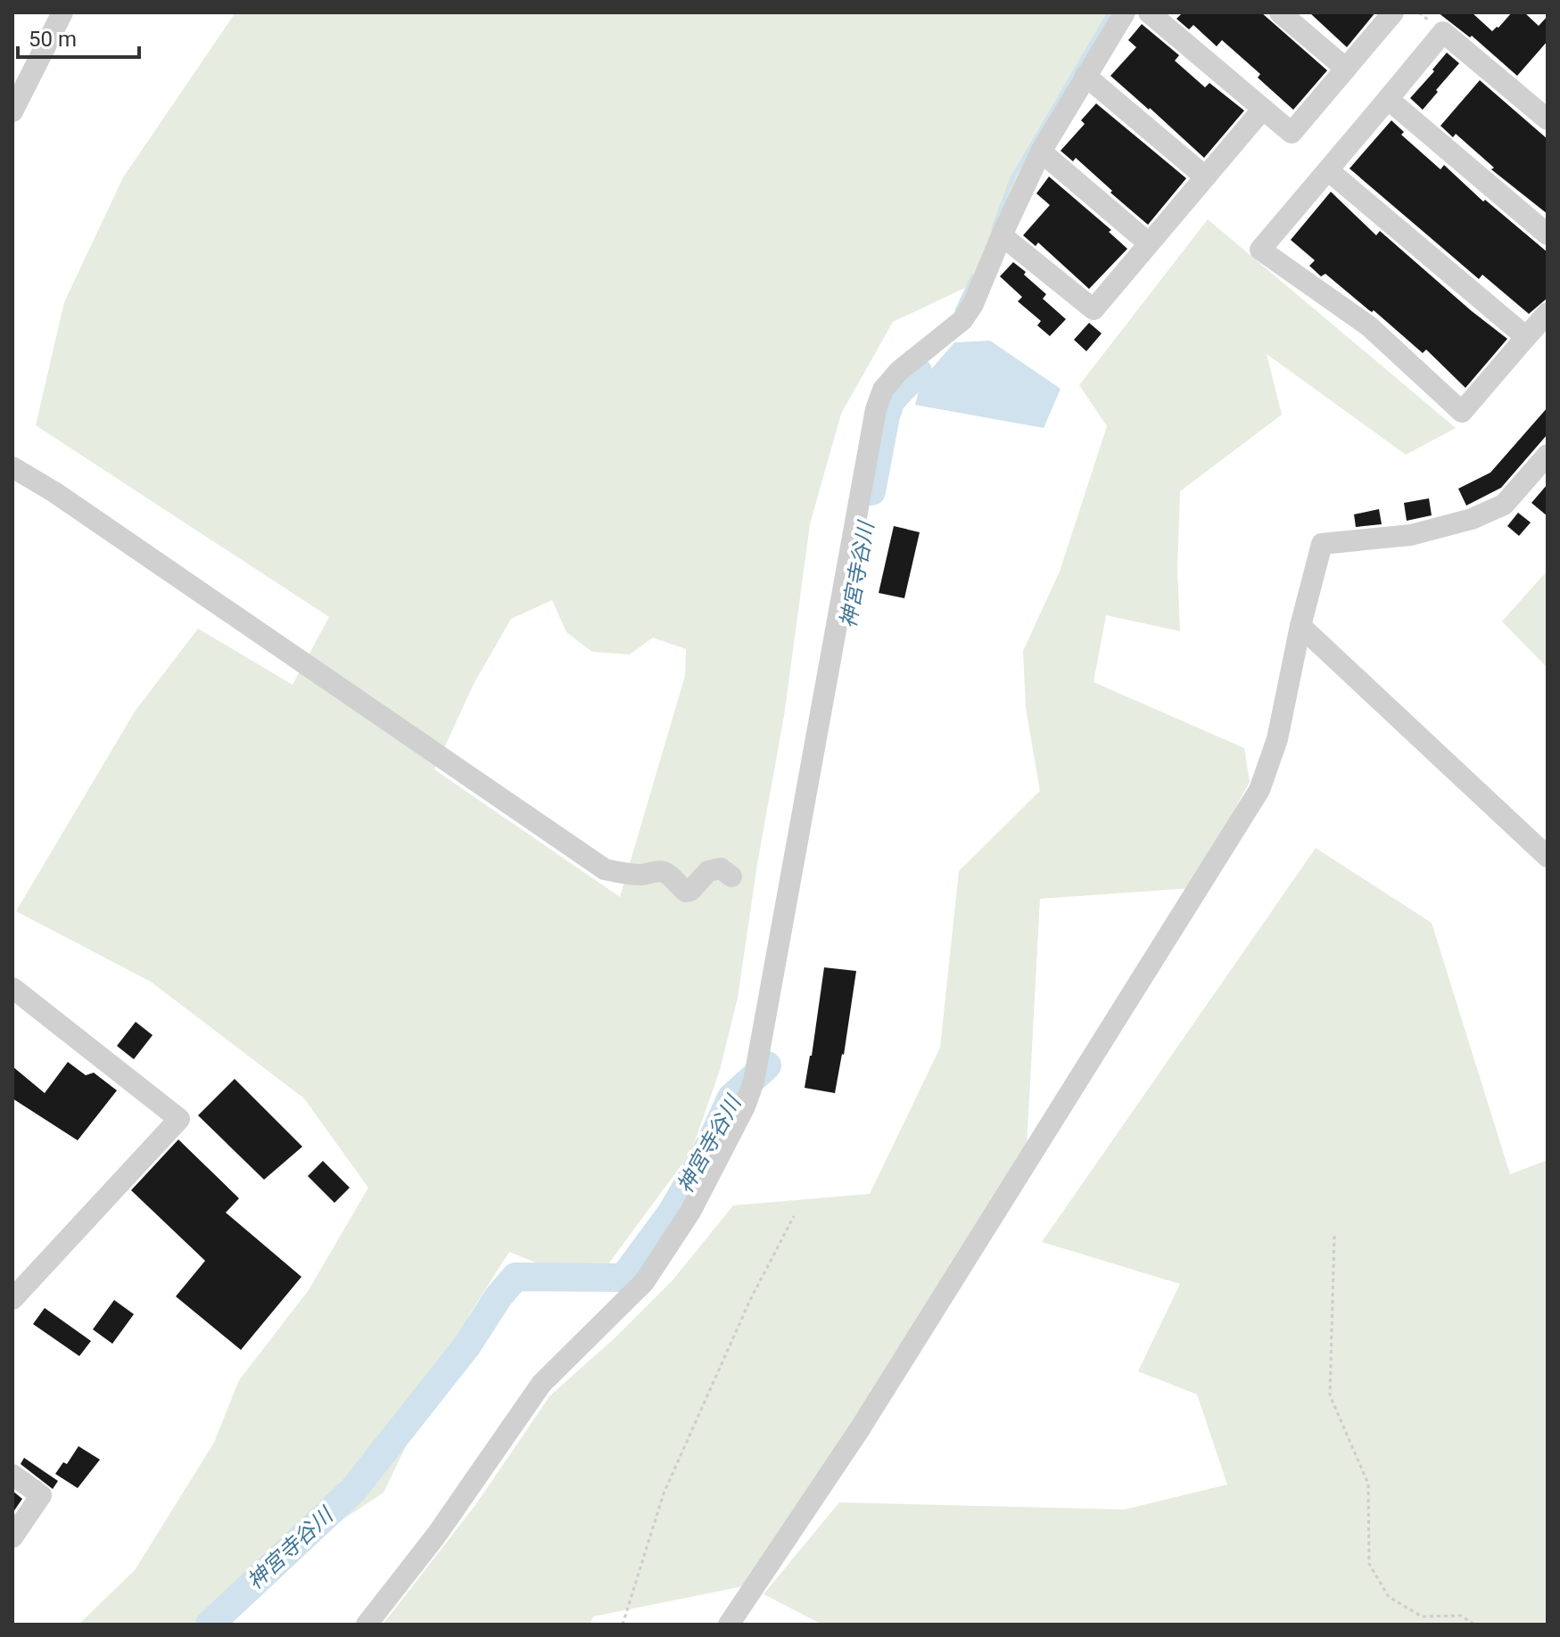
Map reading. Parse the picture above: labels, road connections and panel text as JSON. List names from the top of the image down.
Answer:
{
  "water": ["神宮寺谷川"],
  "scale_bar": "50 m"
}
